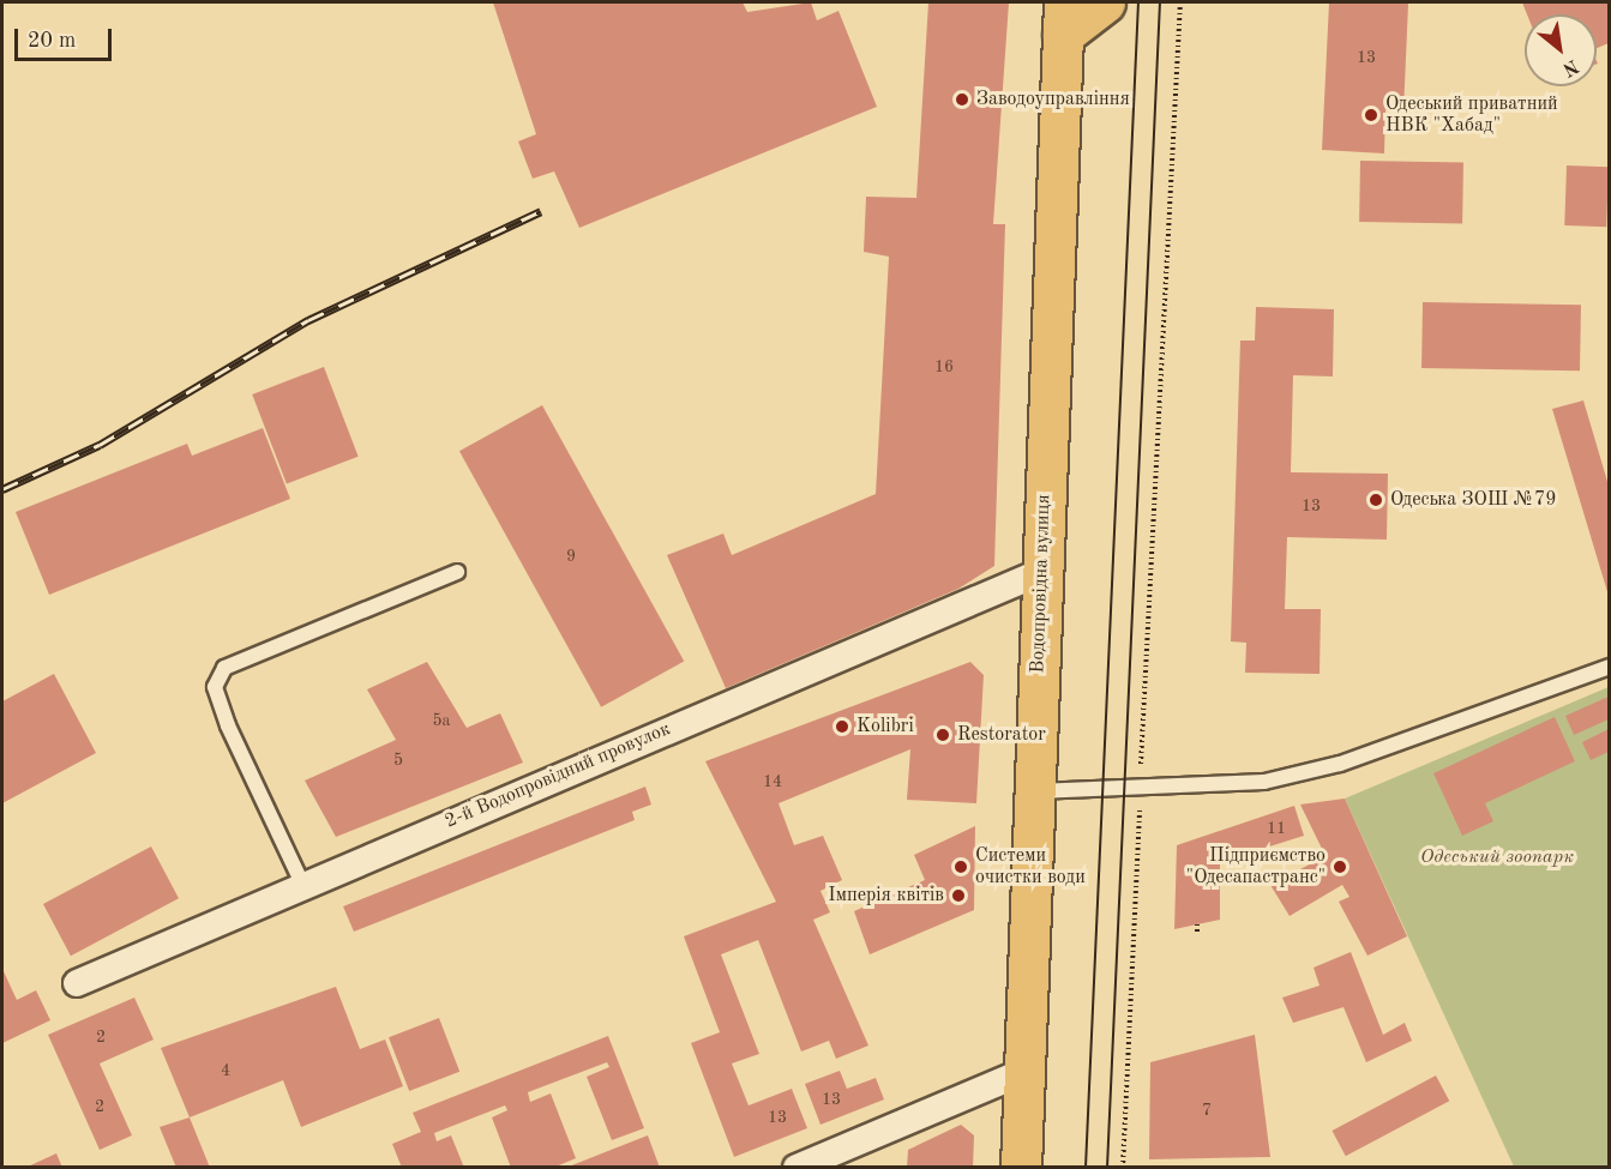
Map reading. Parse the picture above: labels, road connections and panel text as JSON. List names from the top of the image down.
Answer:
{
  "streets": {
    "main road": ["Водопровідна вулиця"],
    "street": ["2-й Водопровідний провулок"]
  },
  "crossings": [
    ["Водопровідна вулиця", "2-й Водопровідний провулок"]
  ],
  "parks": ["Одеський зоопарк"],
  "places": [
    "Заводоуправління",
    "Одеський приватний НВК \"Хабад\"",
    "Одеська ЗОШ №79",
    "Kolibri",
    "Restorator",
    "Системи очистки води",
    "Підприємство \"Одесапастранс\"",
    "Імперія квітів"
  ],
  "house_numbers": [
    "13",
    "16",
    "13",
    "9",
    "5а",
    "5",
    "14",
    "11",
    "2",
    "4",
    "13",
    "2",
    "7",
    "13"
  ],
  "scale_bar": "20 m",
  "north": "bottom right"
}
